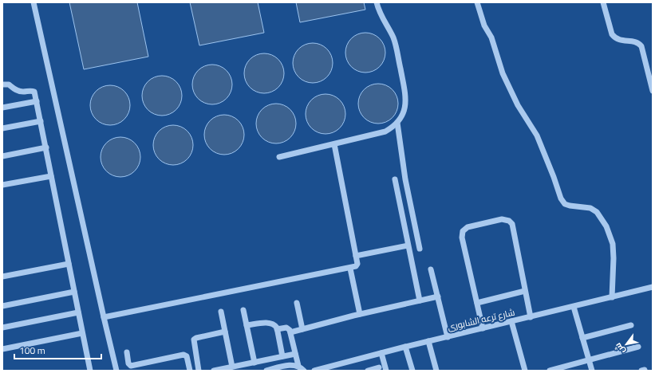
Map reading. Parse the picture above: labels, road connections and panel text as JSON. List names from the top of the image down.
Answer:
{
  "streets": {
    "street": ["شارع ترعه الشابورى"]
  },
  "scale_bar": "100 m",
  "north": "bottom left"
}
